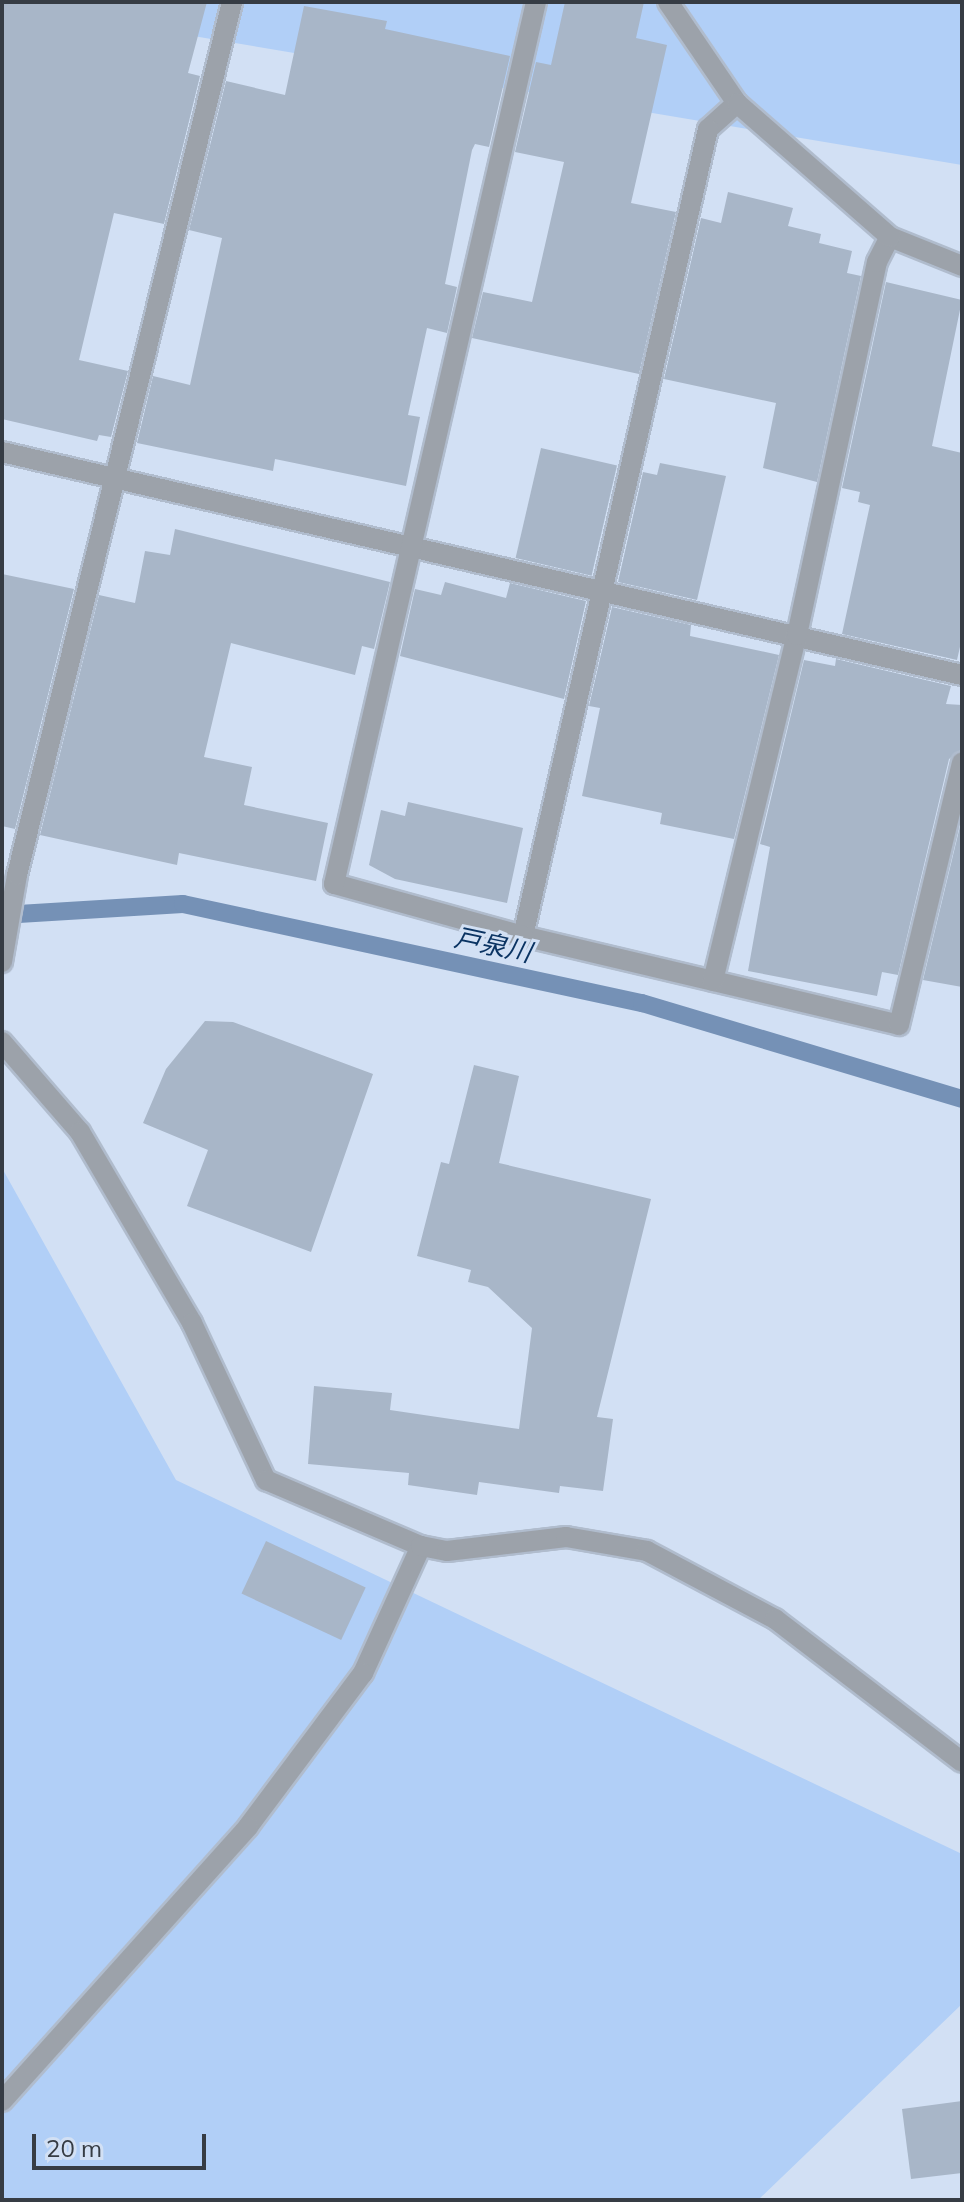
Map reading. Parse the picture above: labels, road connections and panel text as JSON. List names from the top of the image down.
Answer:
{
  "water": ["戸泉川"],
  "scale_bar": "20 m"
}
